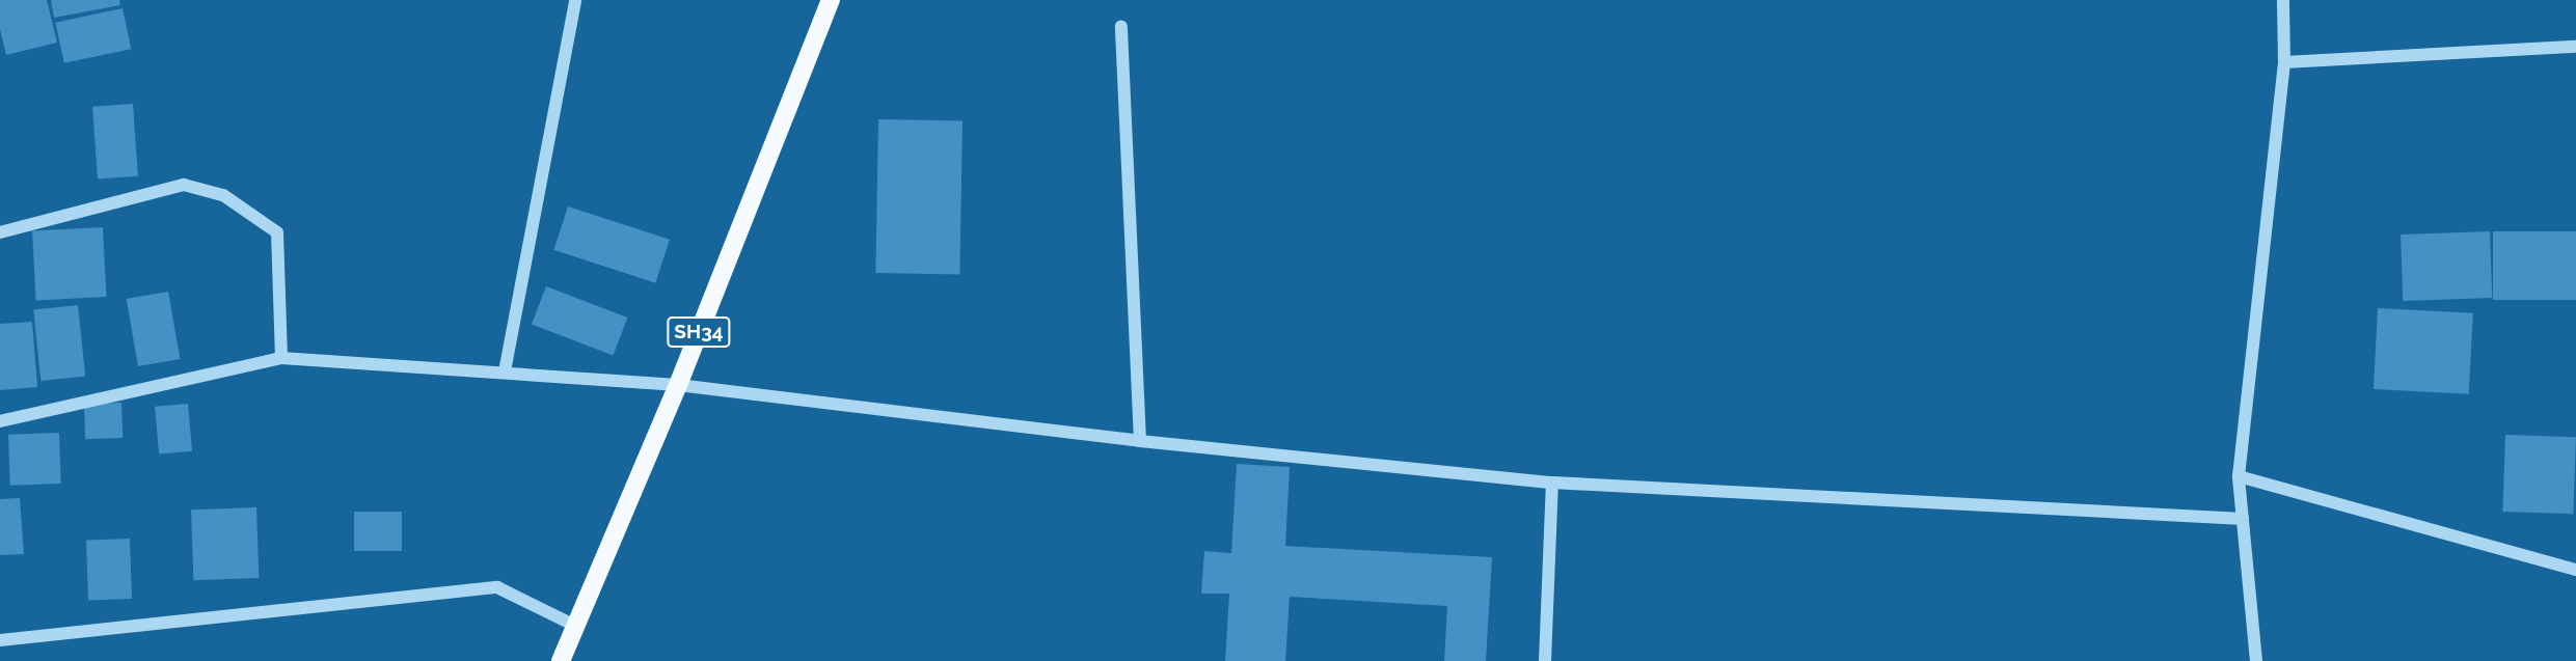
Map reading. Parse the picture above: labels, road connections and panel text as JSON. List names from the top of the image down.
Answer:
{
  "streets": {
    "main road": ["SH34"]
  }
}
